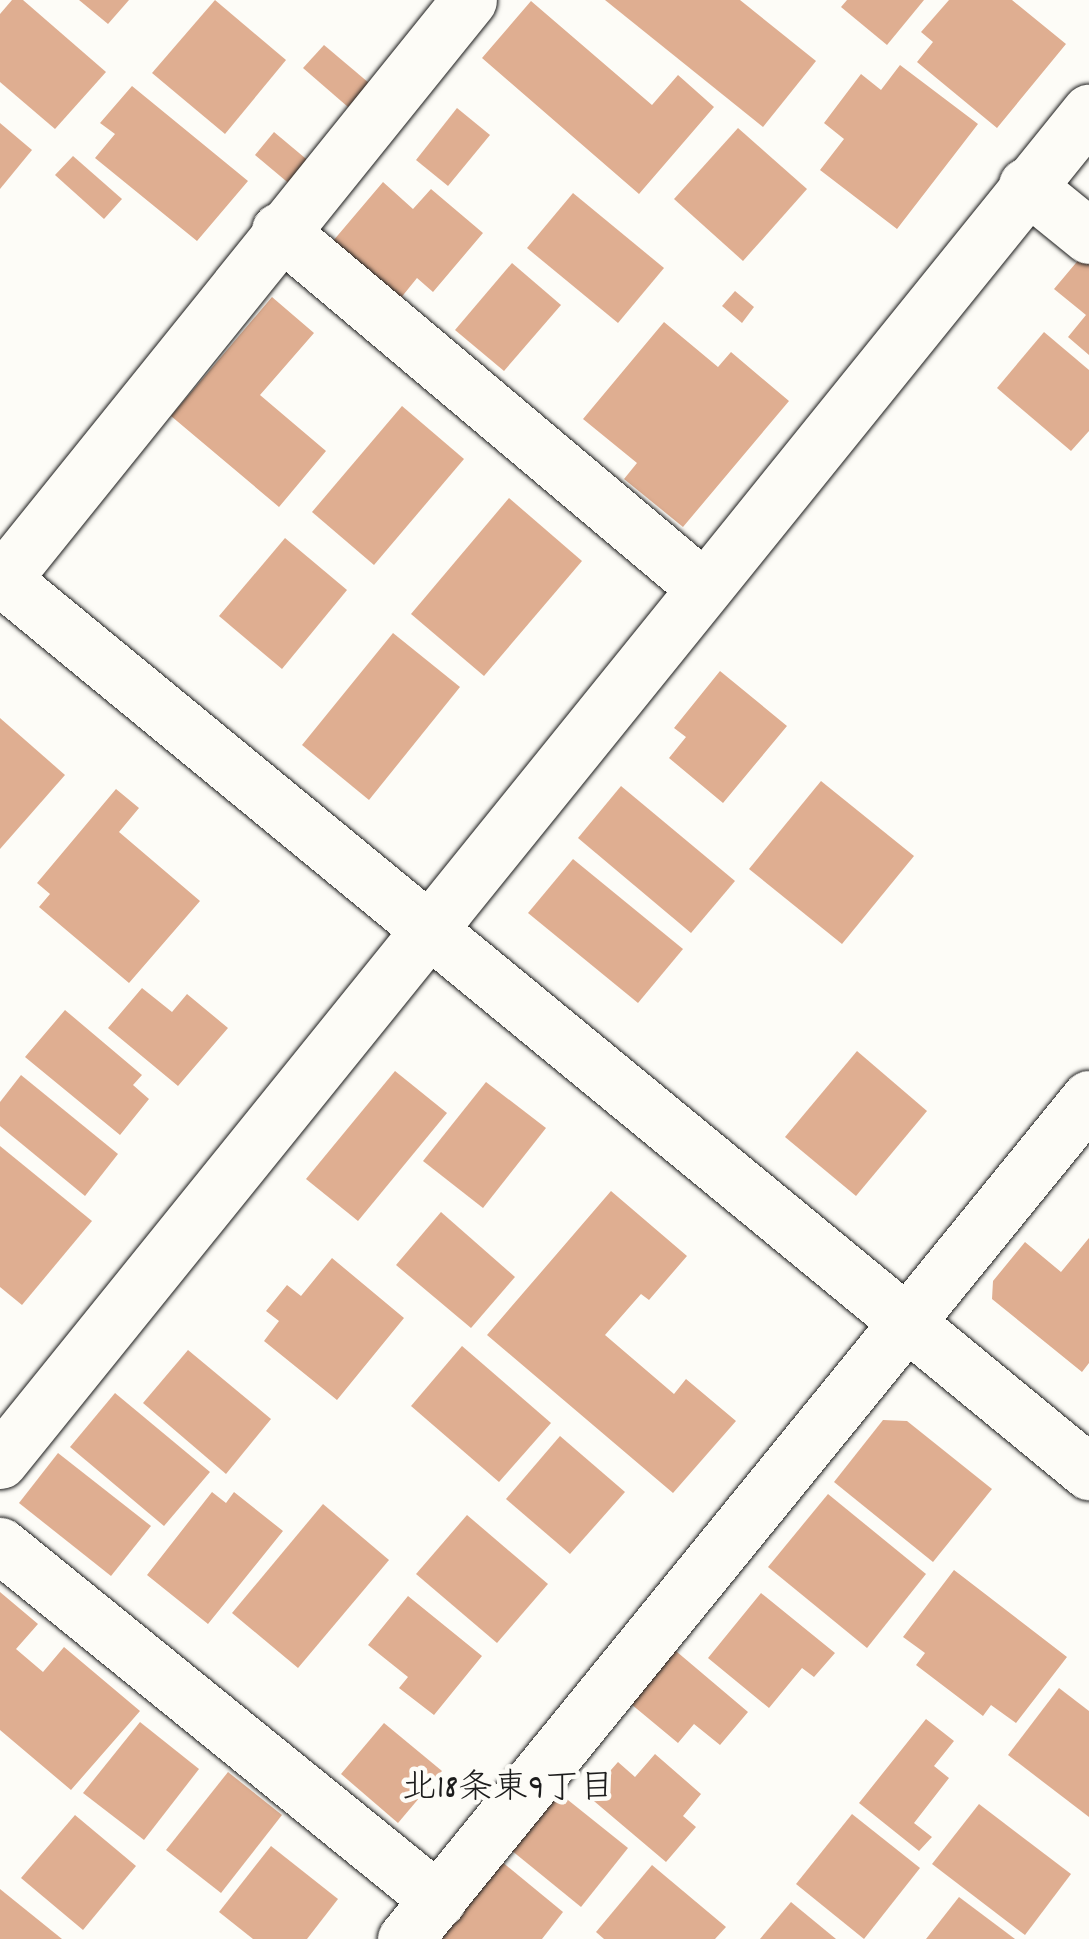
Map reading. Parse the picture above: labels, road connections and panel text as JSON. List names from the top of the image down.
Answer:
{
  "districts": ["北18条東9丁目"]
}
